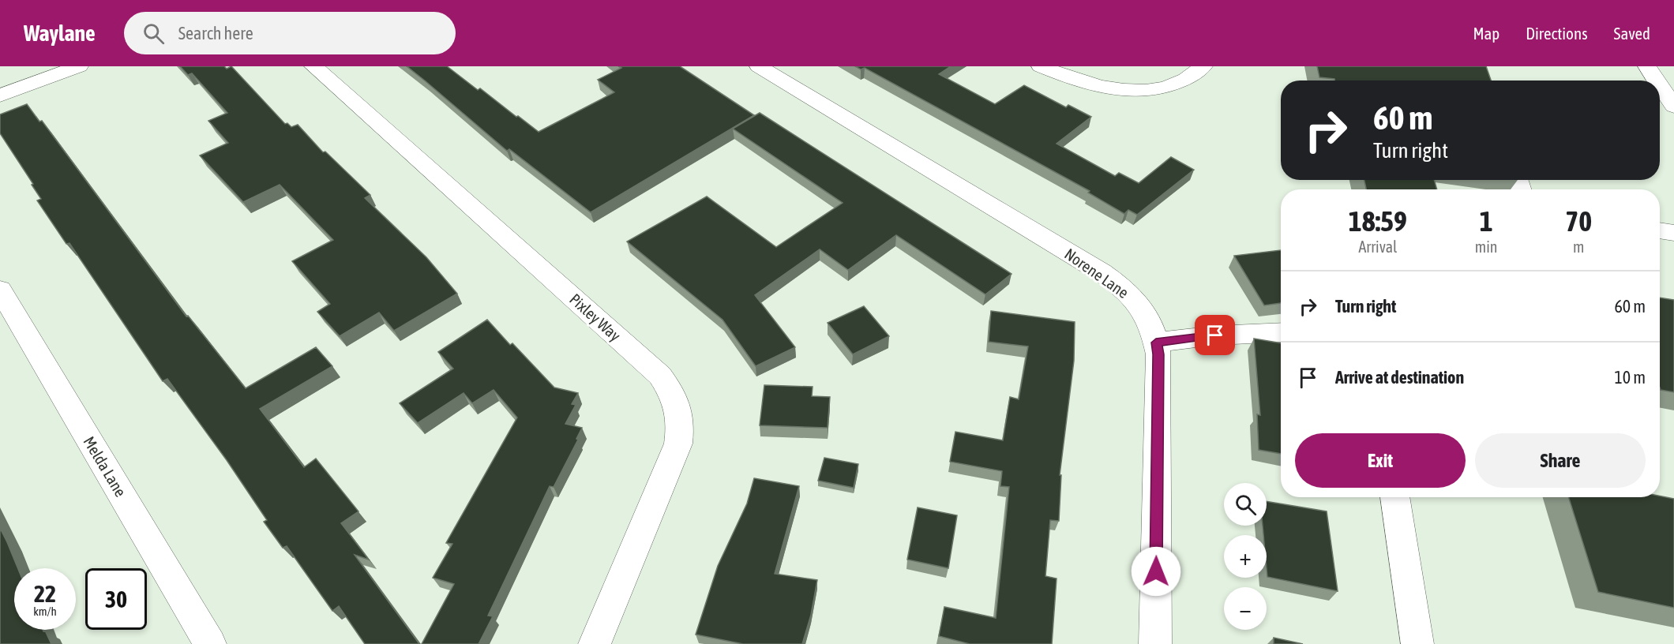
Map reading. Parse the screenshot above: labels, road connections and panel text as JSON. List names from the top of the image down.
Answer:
{
  "streets": {
    "street": ["Norene Lane", "Pixley Way", "Melda Lane"]
  },
  "page": {
    "header": "Waylane",
    "search": "Search here",
    "nav": ["Map", "Directions", "Saved"],
    "turn": ["60 m", "Turn right"],
    "eta": [
      "18:59",
      "Arrival",
      "1",
      "min",
      "70",
      "m"
    ],
    "list": [
      {
        "name": "Turn right",
        "value": "60 m"
      },
      {
        "name": "Arrive at destination",
        "value": "10 m"
      }
    ],
    "buttons": ["Exit", "Share"],
    "map_buttons": ["+", "−"],
    "speed": "22 km/h",
    "limit": "30"
  }
}
